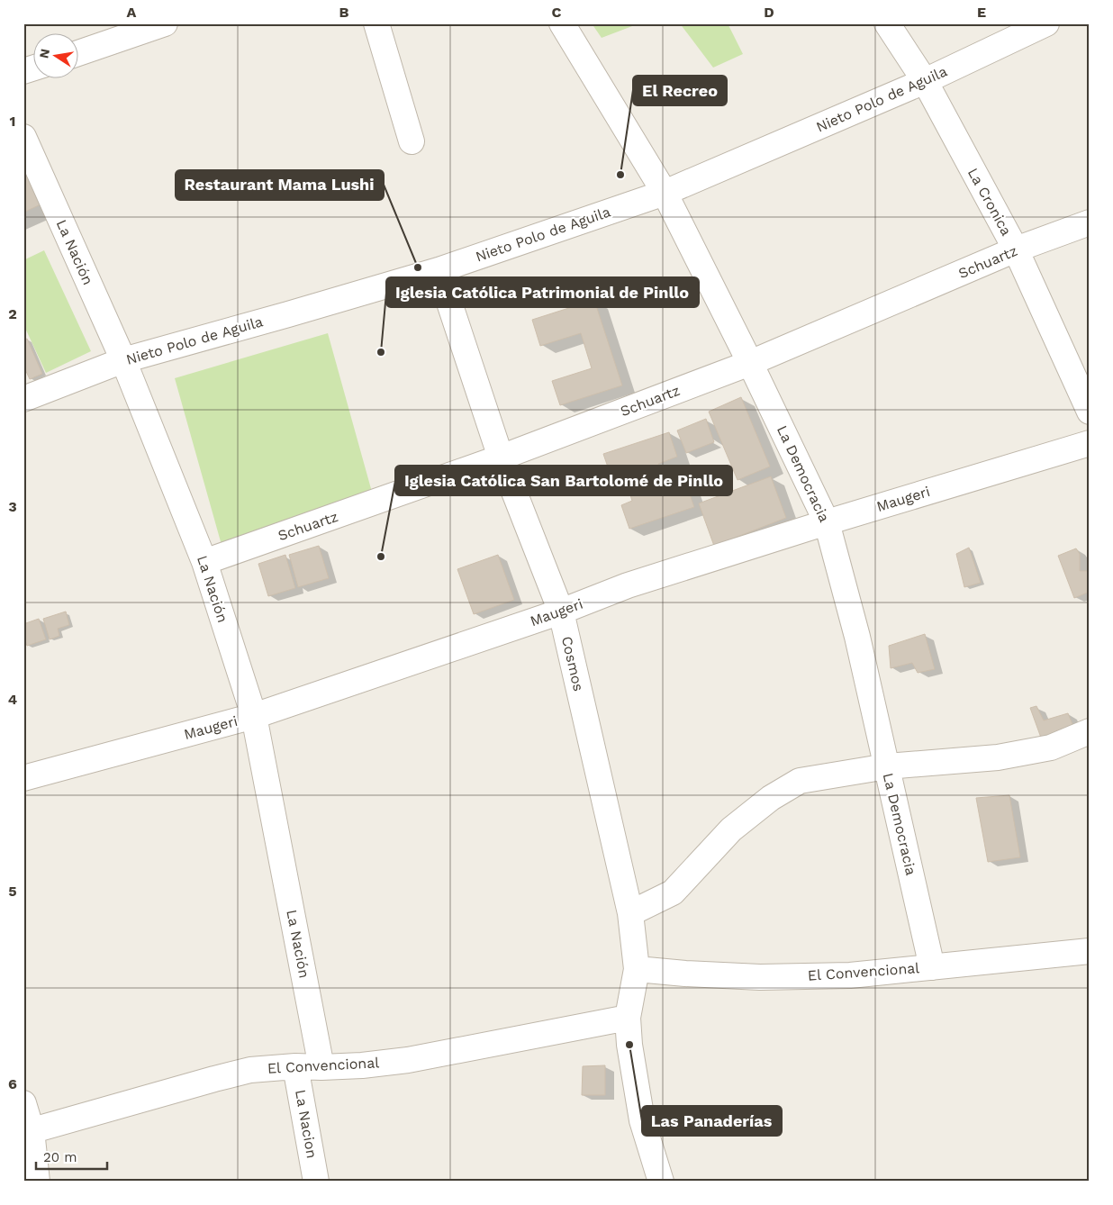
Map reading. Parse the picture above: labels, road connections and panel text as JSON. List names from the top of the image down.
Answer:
{
  "streets": {
    "street": [
      "Nieto Polo de Aguila",
      "La Cronica",
      "La Nación",
      "Schuartz",
      "La Democracia",
      "Maugeri",
      "Cosmos",
      "El Convencional",
      "La Nacion"
    ]
  },
  "crossings": [
    ["Nieto Polo de Aguila", "La Cronica"],
    ["Nieto Polo de Aguila", "La Nación"],
    ["Nieto Polo de Aguila", "La Democracia"],
    ["Nieto Polo de Aguila", "Cosmos"],
    ["La Cronica", "Schuartz"],
    ["La Nación", "Schuartz"],
    ["La Nación", "Maugeri"],
    ["La Nación", "El Convencional"],
    ["Schuartz", "La Democracia"],
    ["Schuartz", "Cosmos"],
    ["La Democracia", "Maugeri"],
    ["La Democracia", "El Convencional"],
    ["Maugeri", "Cosmos"],
    ["Cosmos", "El Convencional"],
    ["El Convencional", "La Nacion"]
  ],
  "places": [
    "El Recreo",
    "Restaurant Mama Lushi",
    "Iglesia Católica Patrimonial de Pinllo",
    "Iglesia Católica San Bartolomé de Pinllo",
    "Las Panaderías"
  ],
  "scale_bar": "20 m",
  "north": "left",
  "grid": {
    "columns": [
      "A",
      "B",
      "C",
      "D",
      "E"
    ],
    "rows": [
      "1",
      "2",
      "3",
      "4",
      "5",
      "6"
    ]
  }
}
